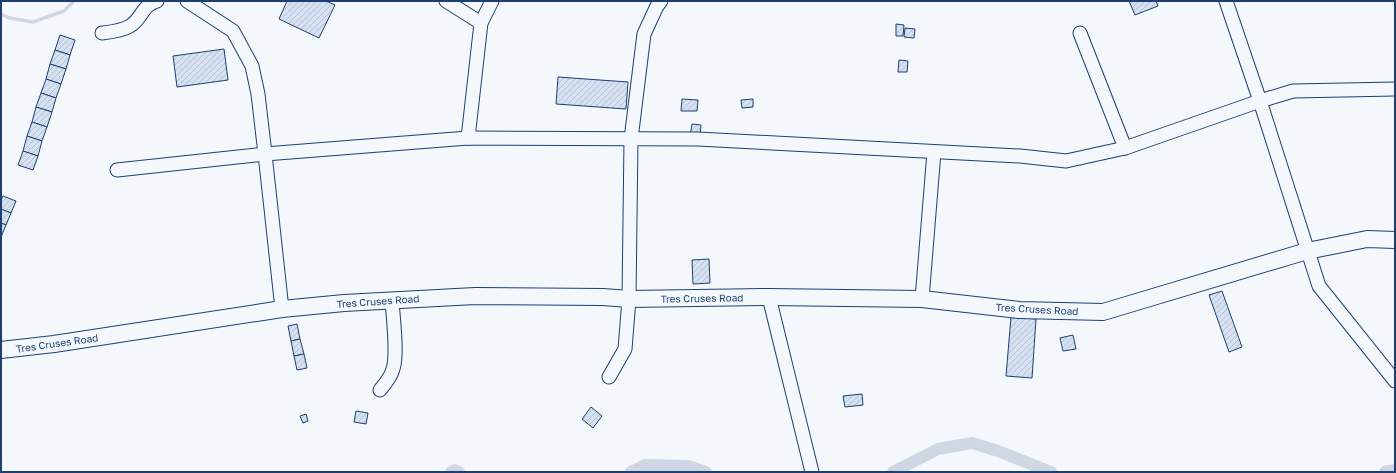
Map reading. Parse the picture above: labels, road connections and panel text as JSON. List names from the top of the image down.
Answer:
{
  "streets": {
    "main road": ["Tres Cruses Road"]
  }
}
